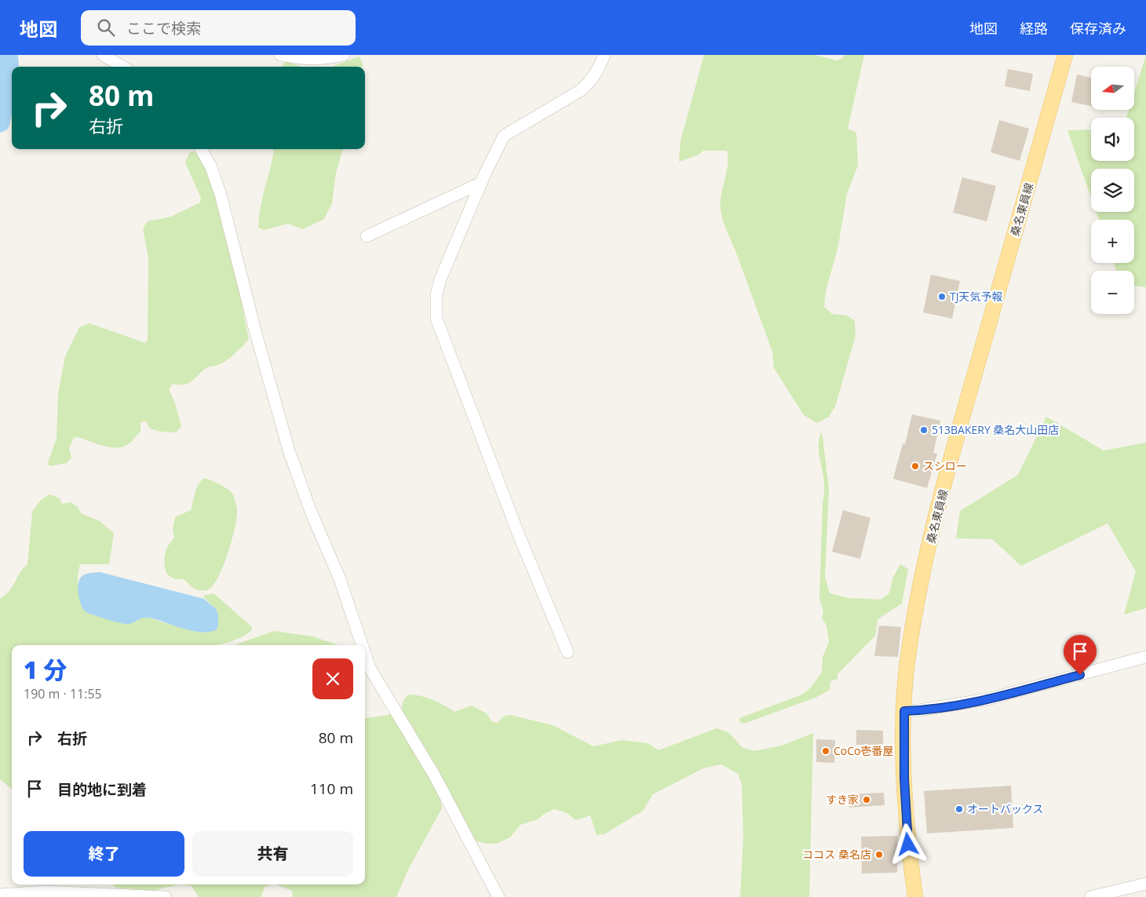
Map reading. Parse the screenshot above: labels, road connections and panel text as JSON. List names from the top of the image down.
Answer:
{
  "streets": {
    "main road": ["桑名東員線"]
  },
  "places": [
    "TJ天気予報",
    "513BAKERY 桑名大山田店",
    "スシロー",
    "CoCo壱番屋",
    "すき家",
    "オートバックス",
    "ココス 桑名店"
  ],
  "north": "left",
  "page": {
    "header": "地図",
    "search": "ここで検索",
    "nav": ["地図", "経路", "保存済み"],
    "map_buttons": ["+", "−"],
    "turn": ["80 m", "右折"],
    "heading": ["1 分", "190 m · 11:55"],
    "list": [
      {
        "name": "右折",
        "value": "80 m"
      },
      {
        "name": "目的地に到着",
        "value": "110 m"
      }
    ],
    "buttons": ["終了", "共有"]
  }
}
